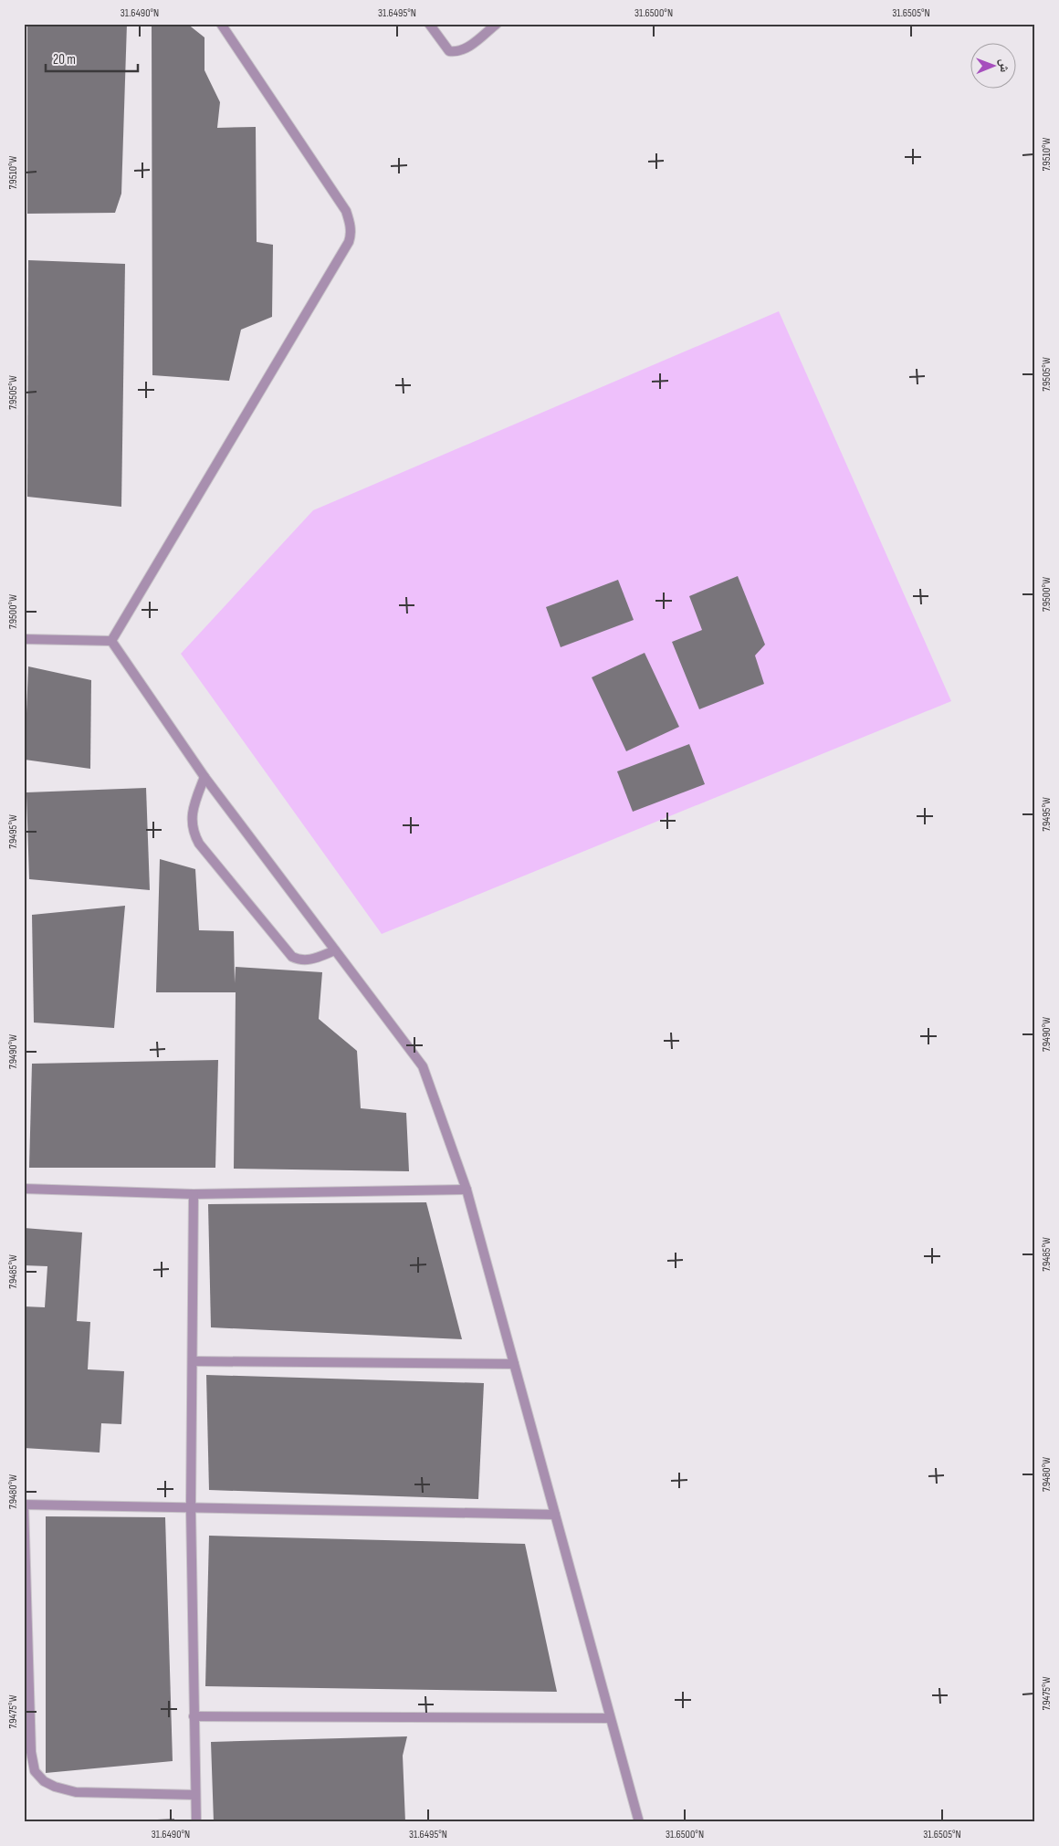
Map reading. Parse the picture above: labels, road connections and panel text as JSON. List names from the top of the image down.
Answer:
{
  "scale_bar": "20 m",
  "north": "right",
  "coordinates": [
    "31.6490°N",
    "31.6495°N",
    "31.6500°N",
    "31.6505°N",
    "7.9510°W",
    "7.9505°W",
    "7.9500°W",
    "7.9495°W",
    "7.9490°W",
    "7.9485°W",
    "7.9480°W",
    "7.9475°W"
  ]
}
